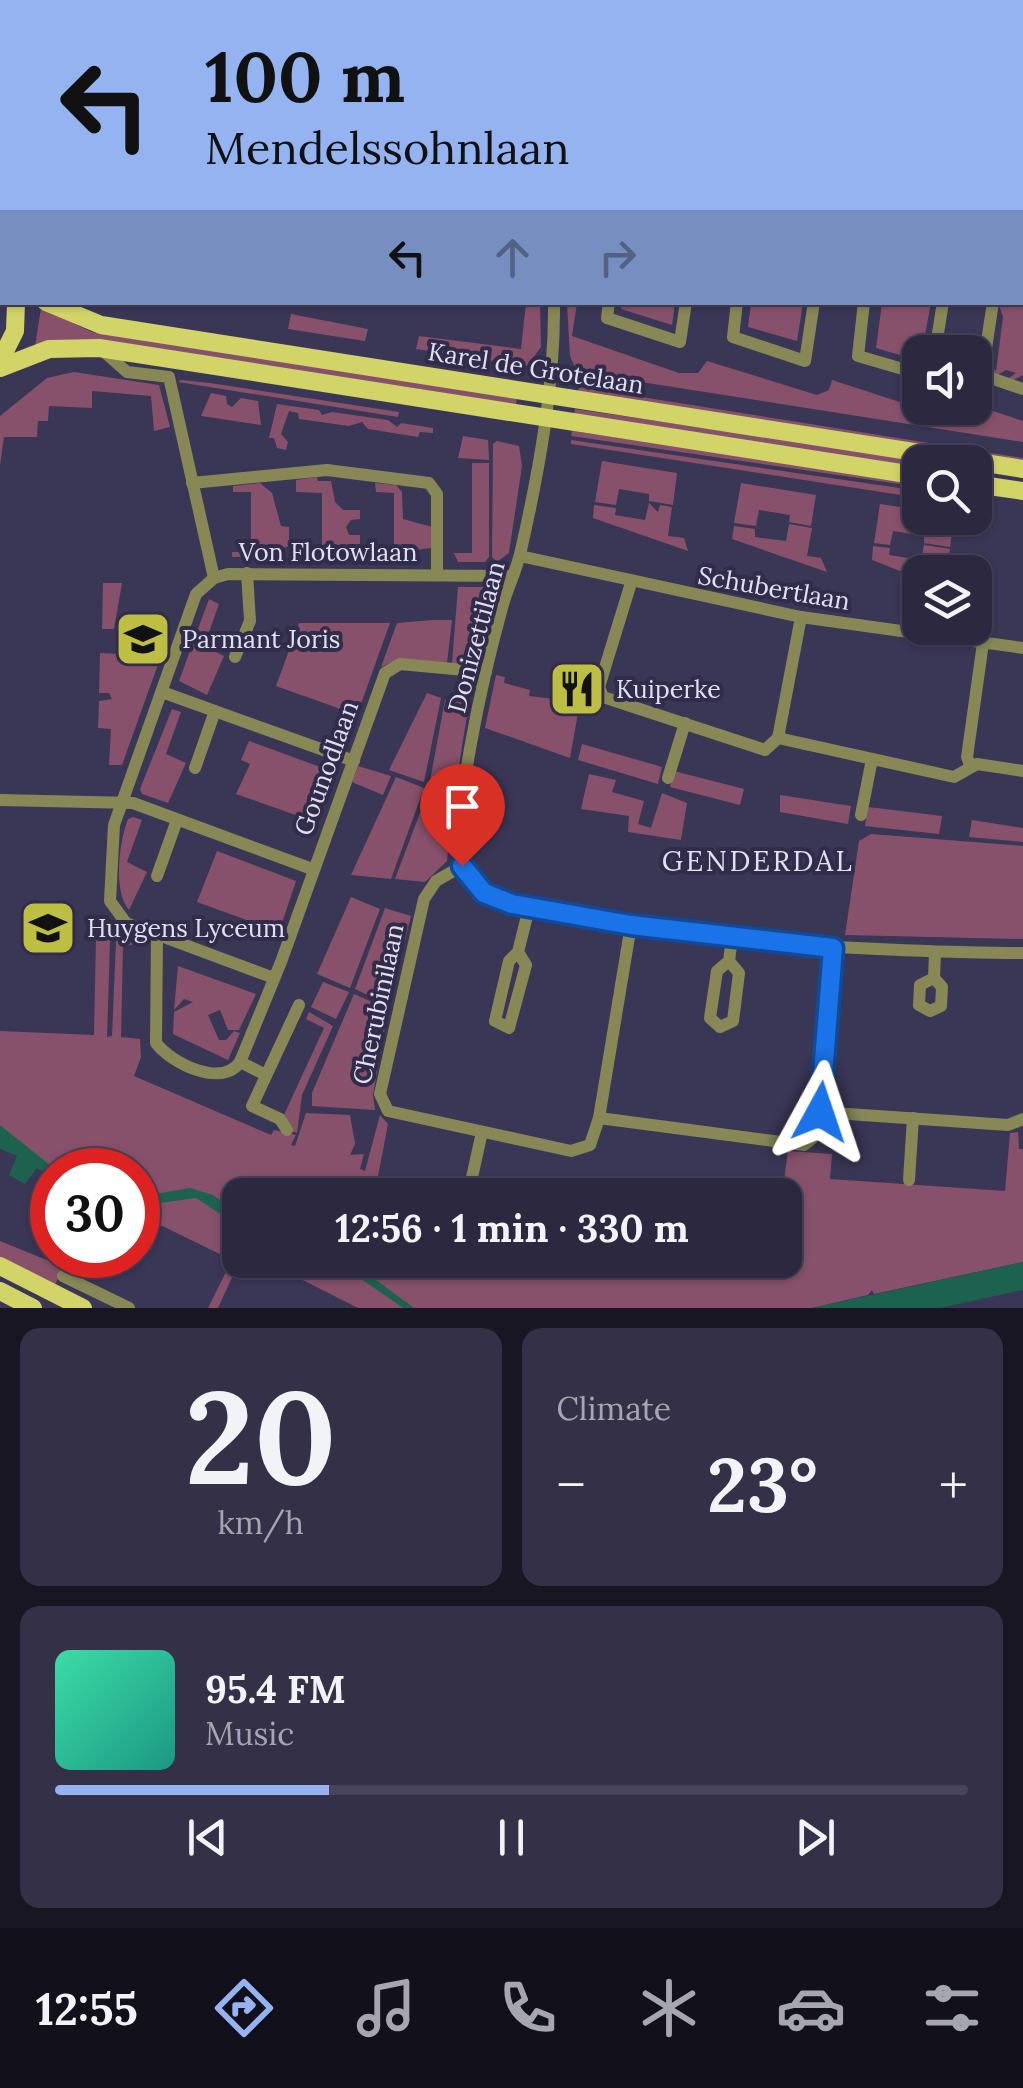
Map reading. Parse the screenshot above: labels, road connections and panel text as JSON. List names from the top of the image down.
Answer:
{
  "streets": {
    "main road": ["Karel de Grotelaan"],
    "street": [
      "Von Flotowlaan",
      "Schubertlaan",
      "Donizettilaan",
      "Gounodlaan",
      "Cherubinilaan"
    ]
  },
  "crossings": [
    ["Karel de Grotelaan", "Donizettilaan"],
    ["Von Flotowlaan", "Donizettilaan"],
    ["Von Flotowlaan", "Gounodlaan"],
    ["Schubertlaan", "Donizettilaan"],
    ["Donizettilaan", "Gounodlaan"],
    ["Donizettilaan", "Cherubinilaan"]
  ],
  "districts": ["GENDERDAL"],
  "places": {
    "school or university": ["Parmant Joris", "Huygens Lyceum"],
    "restaurant": ["Kuiperke"]
  },
  "page": {
    "turn": ["100 m", "Mendelssohnlaan"],
    "limit": "30",
    "trip": "12:56 · 1 min · 330 m",
    "tile": [
      ["20", "km/h"],
      "Climate"
    ],
    "heat": ["−", "23°", "+"],
    "song": ["95.4 FM", "Music"],
    "tabs": "12:55"
  }
}
